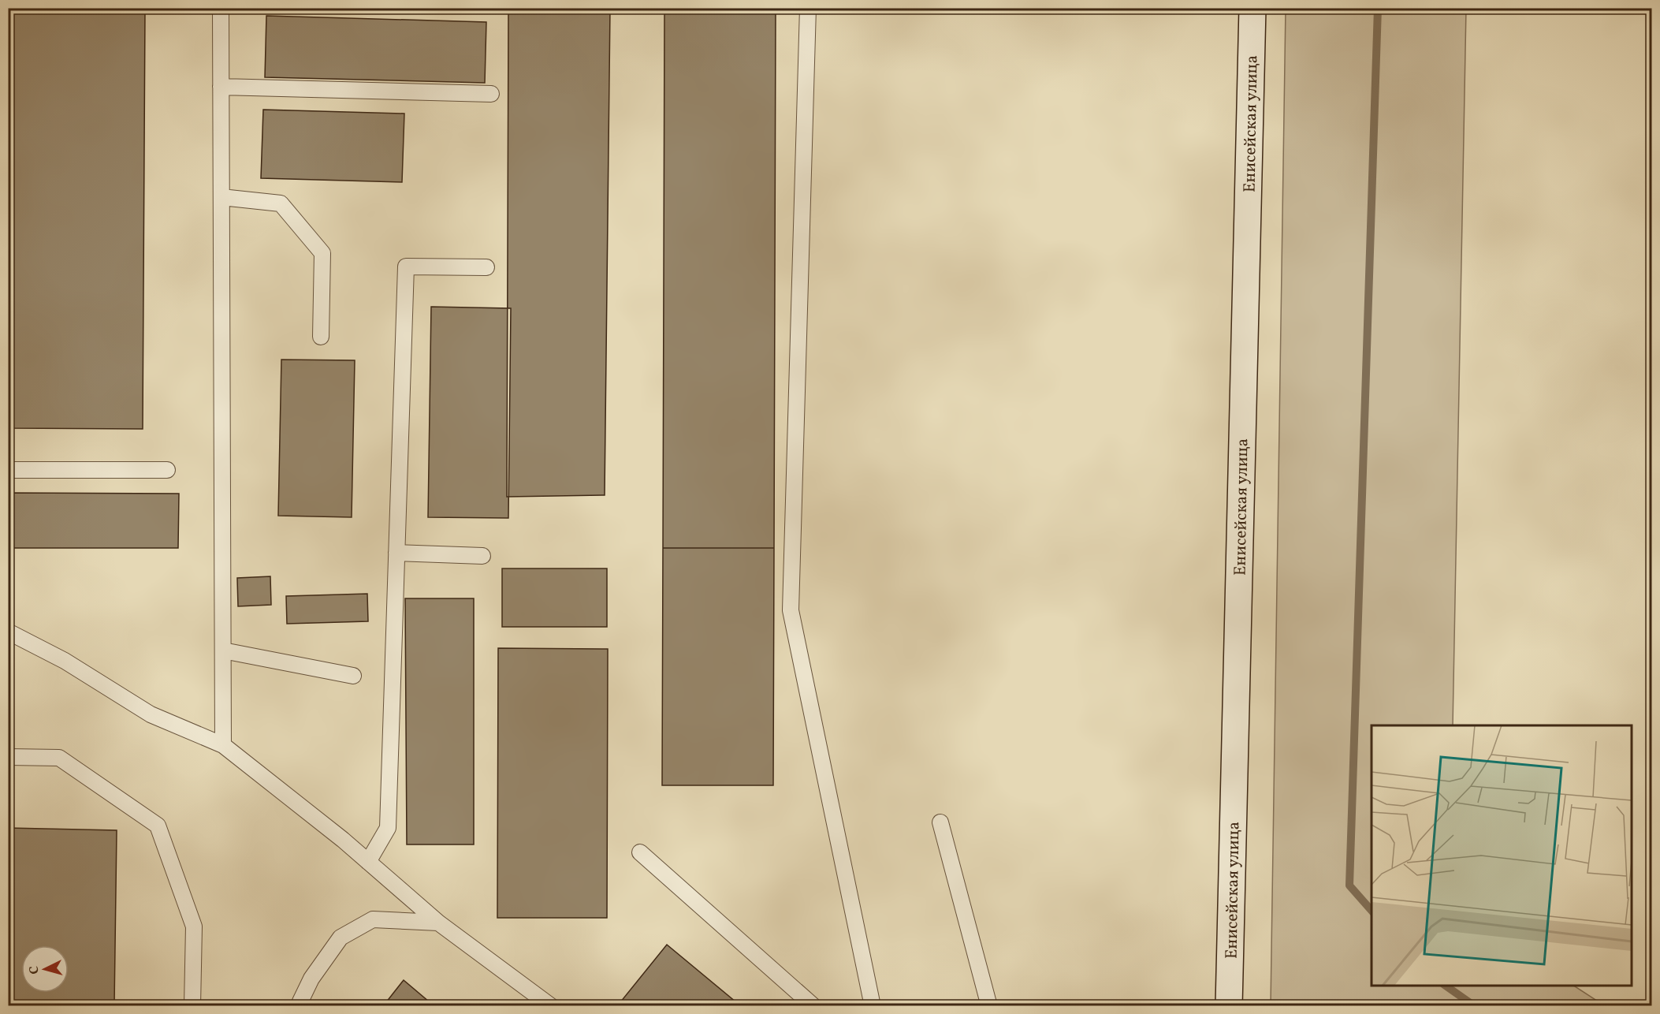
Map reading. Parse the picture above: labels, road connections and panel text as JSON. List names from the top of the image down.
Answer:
{
  "streets": {
    "street": ["Енисейская улица"]
  },
  "north": "left"
}
